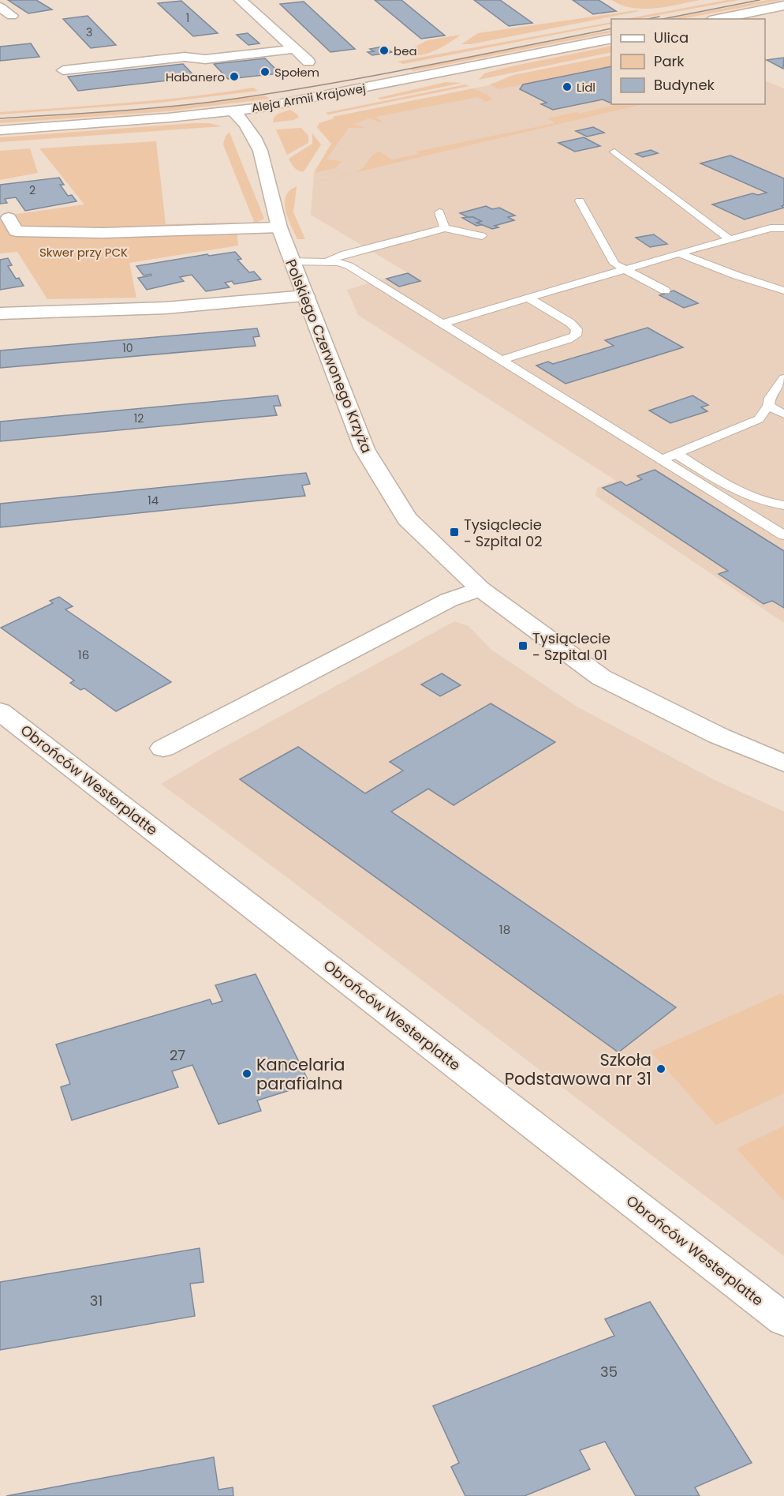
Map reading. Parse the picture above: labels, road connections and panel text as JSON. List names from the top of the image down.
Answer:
{
  "streets": {
    "street": ["Aleja Armii Krajowej", "Polskiego Czerwonego Krzyża", "Obrońców Westerplatte"]
  },
  "crossings": [
    ["Aleja Armii Krajowej", "Polskiego Czerwonego Krzyża"]
  ],
  "parks": ["Skwer przy PCK"],
  "places": {
    "other": [
      "bea",
      "Społem",
      "Habanero",
      "Lidl",
      "Szkoła Podstawowa nr 31",
      "Kancelaria parafialna"
    ],
    "transit": ["Tysiąclecie - Szpital 02", "Tysiąclecie - Szpital 01"]
  },
  "house_numbers": [
    "1",
    "3",
    "2",
    "10",
    "12",
    "14",
    "16",
    "18",
    "27",
    "31",
    "35"
  ],
  "legend": ["Ulica", "Park", "Budynek"]
}
